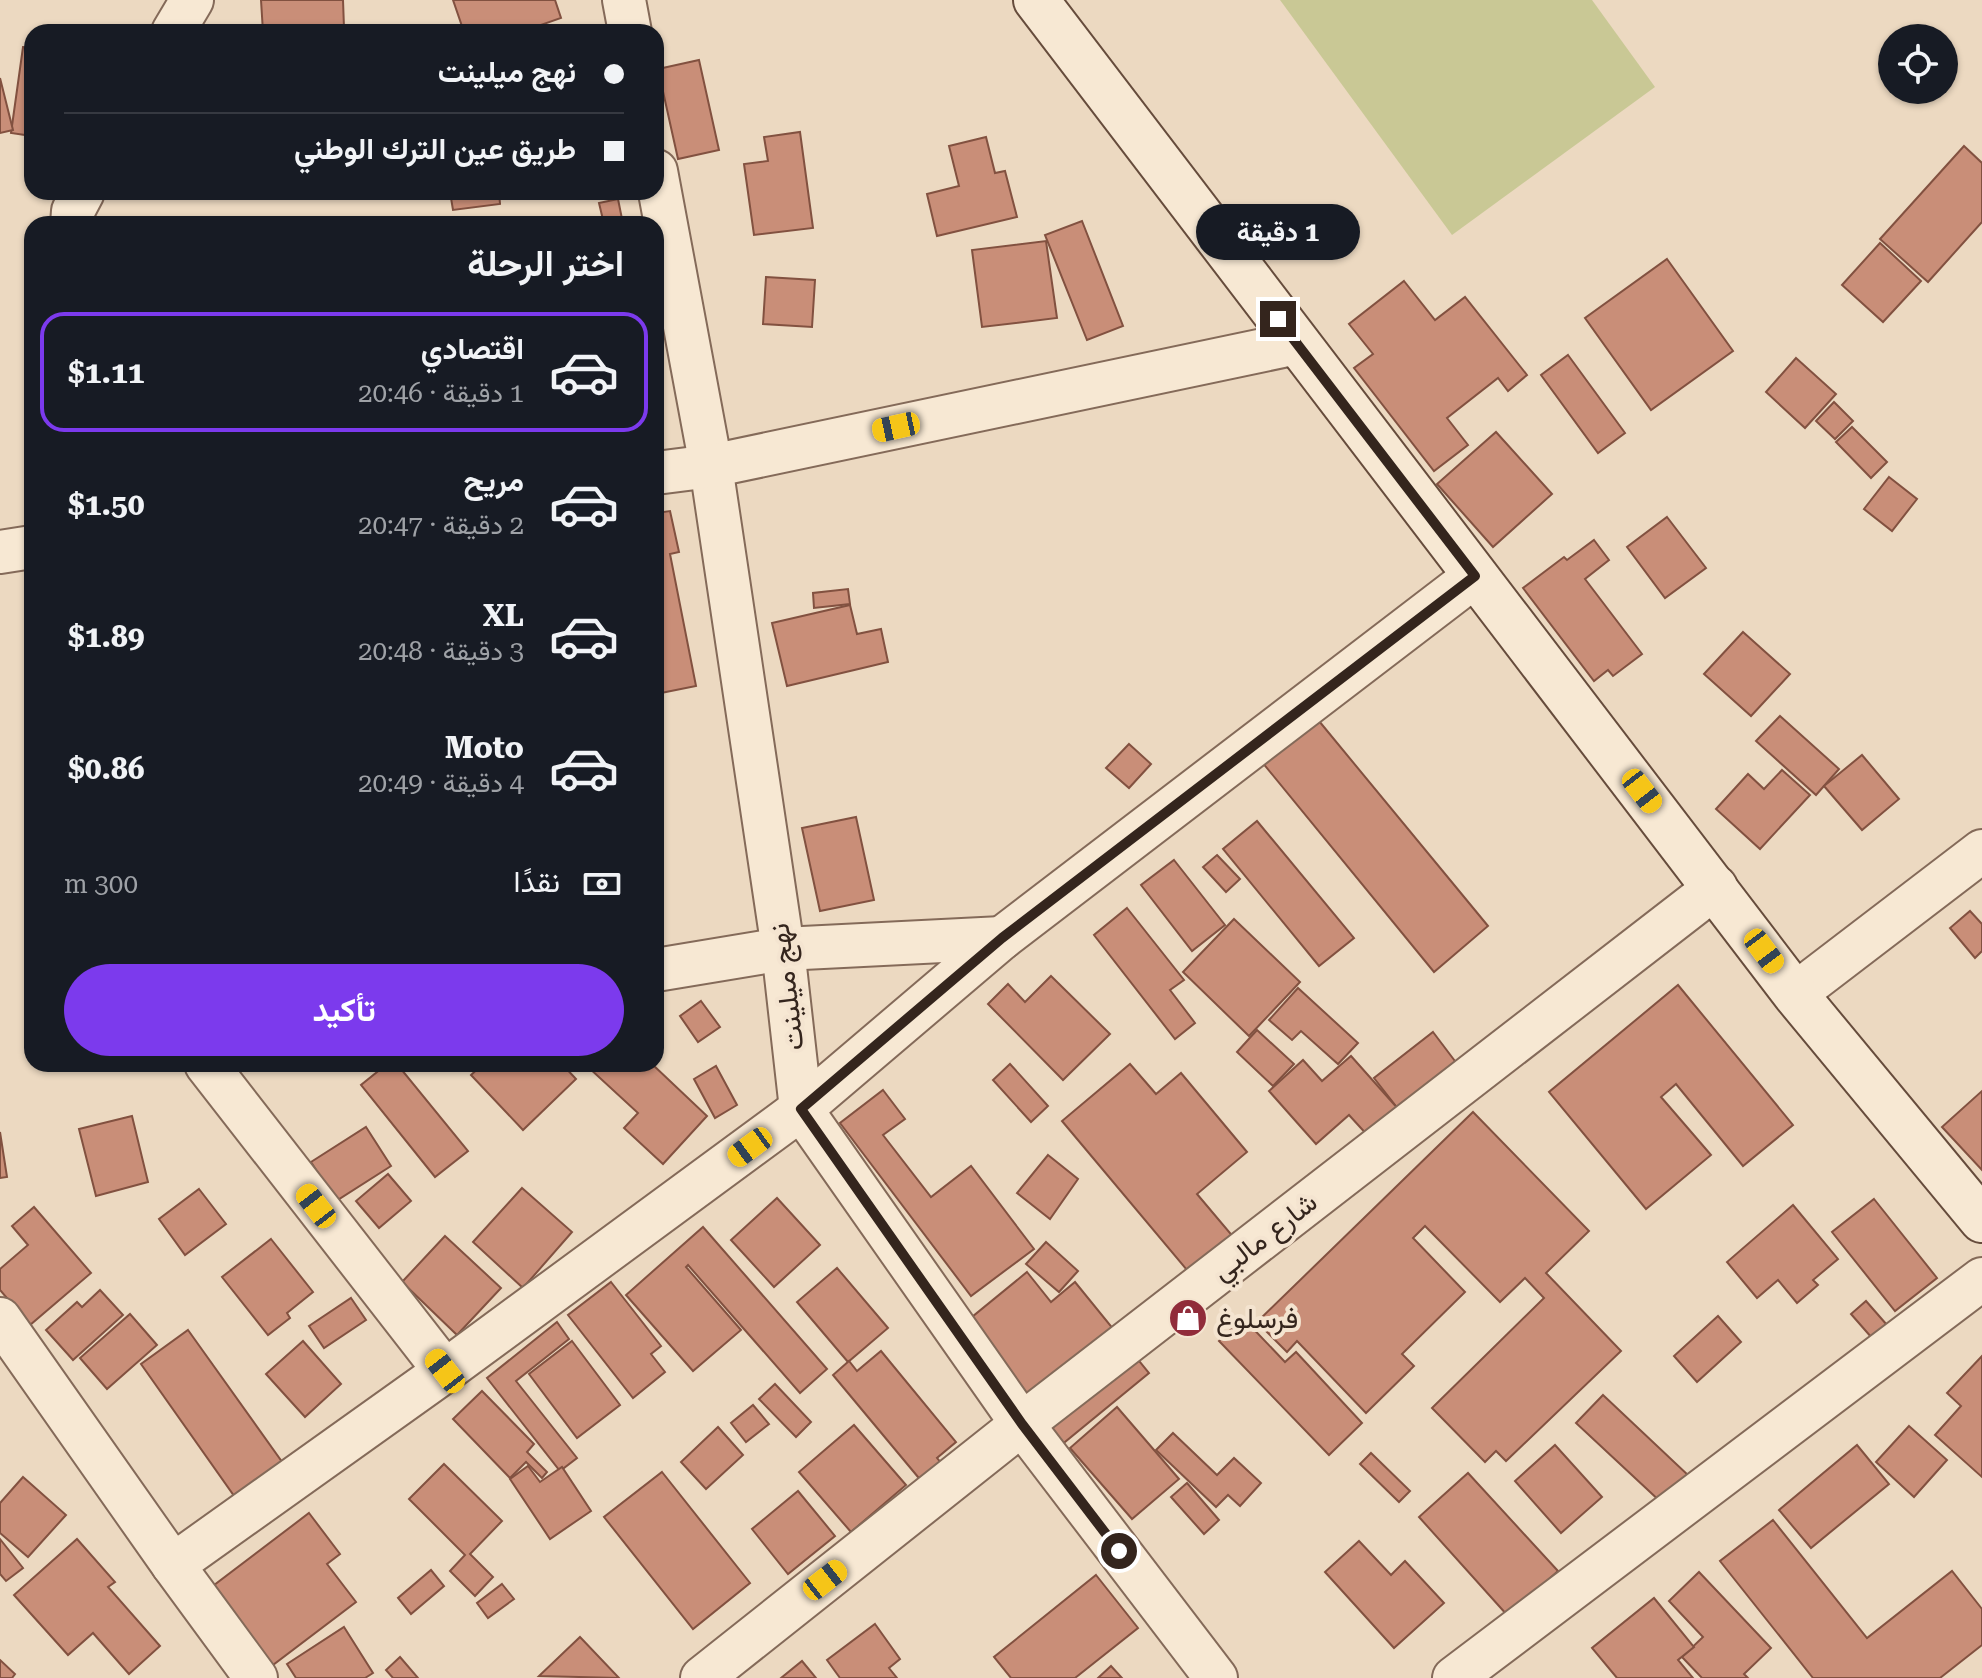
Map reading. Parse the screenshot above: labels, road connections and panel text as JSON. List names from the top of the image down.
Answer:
{
  "streets": {
    "street": ["نهج ميلينت", "شارع مالبي"]
  },
  "crossings": [
    ["نهج ميلينت", "شارع مالبي"]
  ],
  "places": {
    "shop": ["فرسلوغ"]
  },
  "page": {
    "banner": ["نهج ميلينت", "طريق عين الترك الوطني"],
    "bubble": "1 دقيقة",
    "heading": "اختر الرحلة",
    "list": [
      {
        "name": "اقتصادي",
        "note": "1 دقيقة · 20:46",
        "value": "$1.11"
      },
      {
        "name": "مريح",
        "note": "2 دقيقة · 20:47",
        "value": "$1.50"
      },
      {
        "name": "XL",
        "note": "3 دقيقة · 20:48",
        "value": "$1.89"
      },
      {
        "name": "Moto",
        "note": "4 دقيقة · 20:49",
        "value": "$0.86"
      }
    ],
    "pay": ["نقدًا", "300 m"],
    "buttons": "تأكيد"
  }
}
